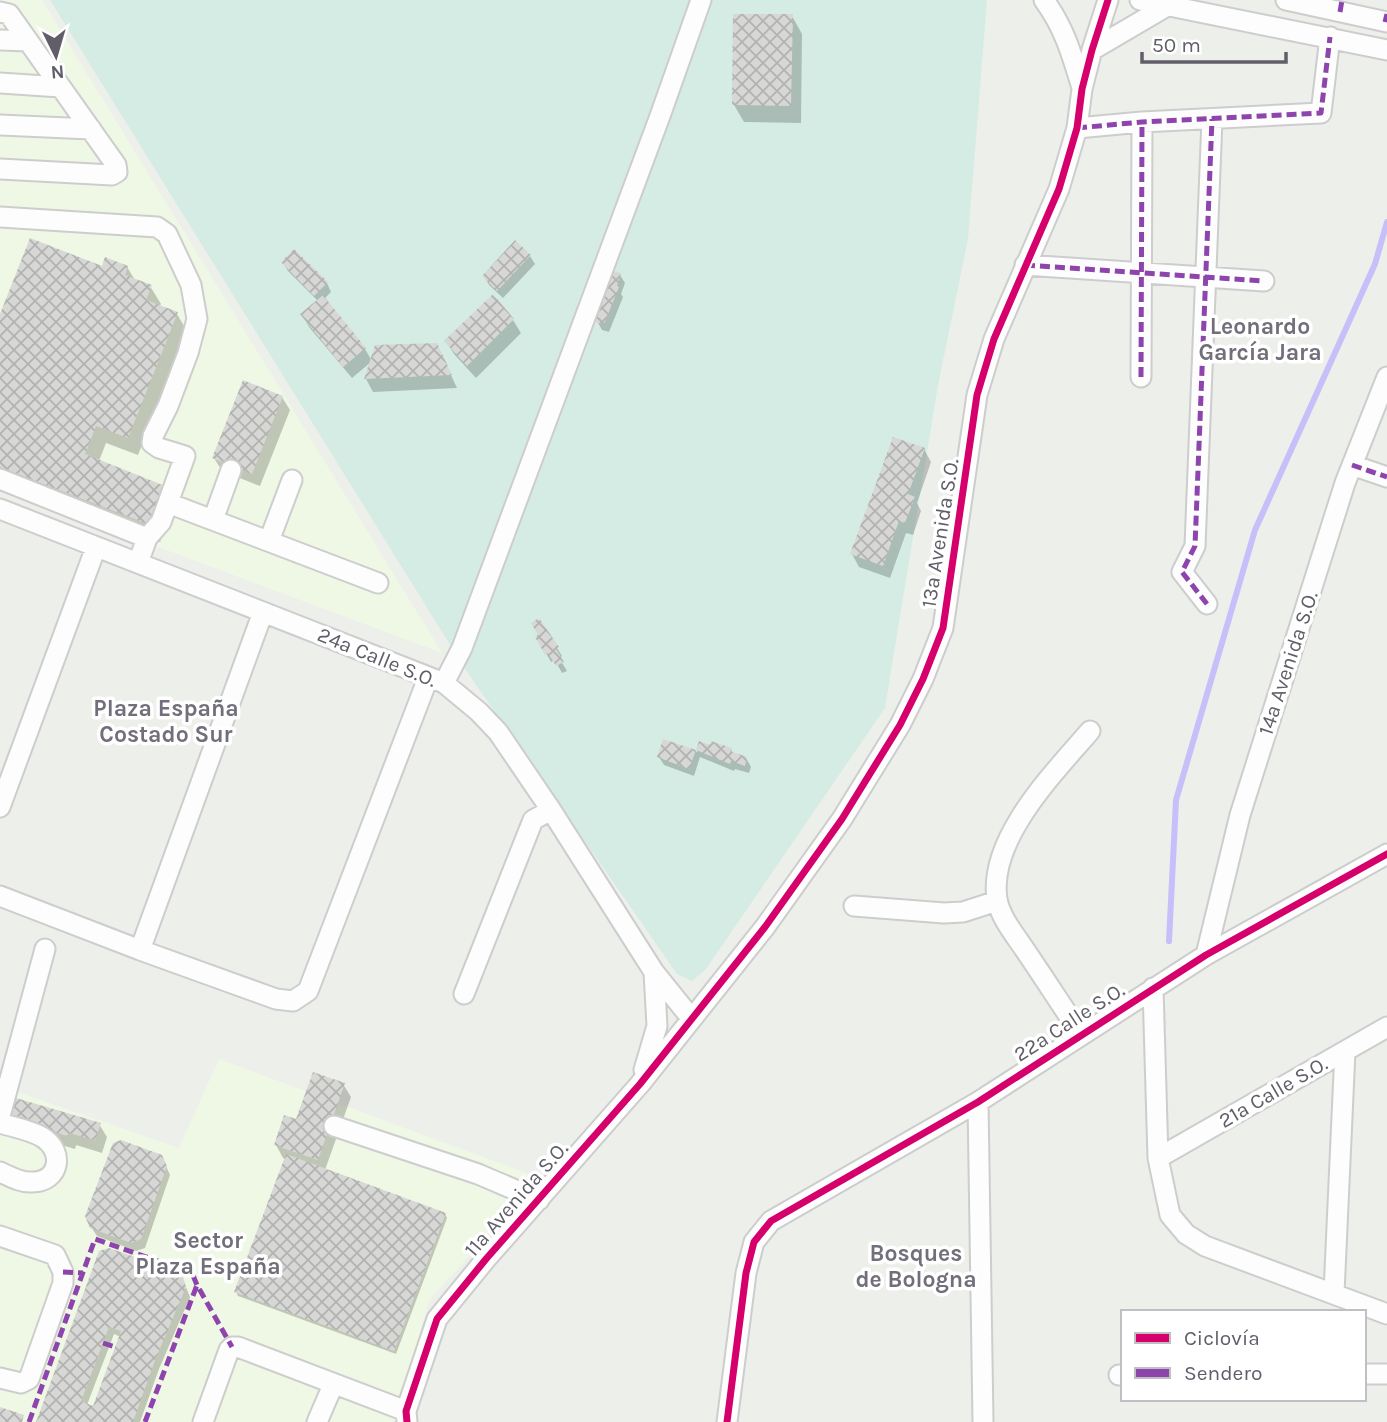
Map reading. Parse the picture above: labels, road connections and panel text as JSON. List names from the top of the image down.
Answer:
{
  "streets": {
    "street": [
      "13a Avenida S.O.",
      "24a Calle S.O.",
      "14a Avenida S.O.",
      "22a Calle S.O.",
      "21a Calle S.O.",
      "11a Avenida S.O."
    ]
  },
  "crossings": [
    ["13a Avenida S.O.", "24a Calle S.O."],
    ["13a Avenida S.O.", "11a Avenida S.O."],
    ["24a Calle S.O.", "11a Avenida S.O."],
    ["14a Avenida S.O.", "22a Calle S.O."]
  ],
  "districts": [
    "Leonardo García Jara",
    "Plaza España Costado Sur",
    "Sector Plaza España",
    "Bosques de Bologna"
  ],
  "legend": ["Ciclovía", "Sendero"],
  "scale_bar": "50 m",
  "north": "bottom"
}
